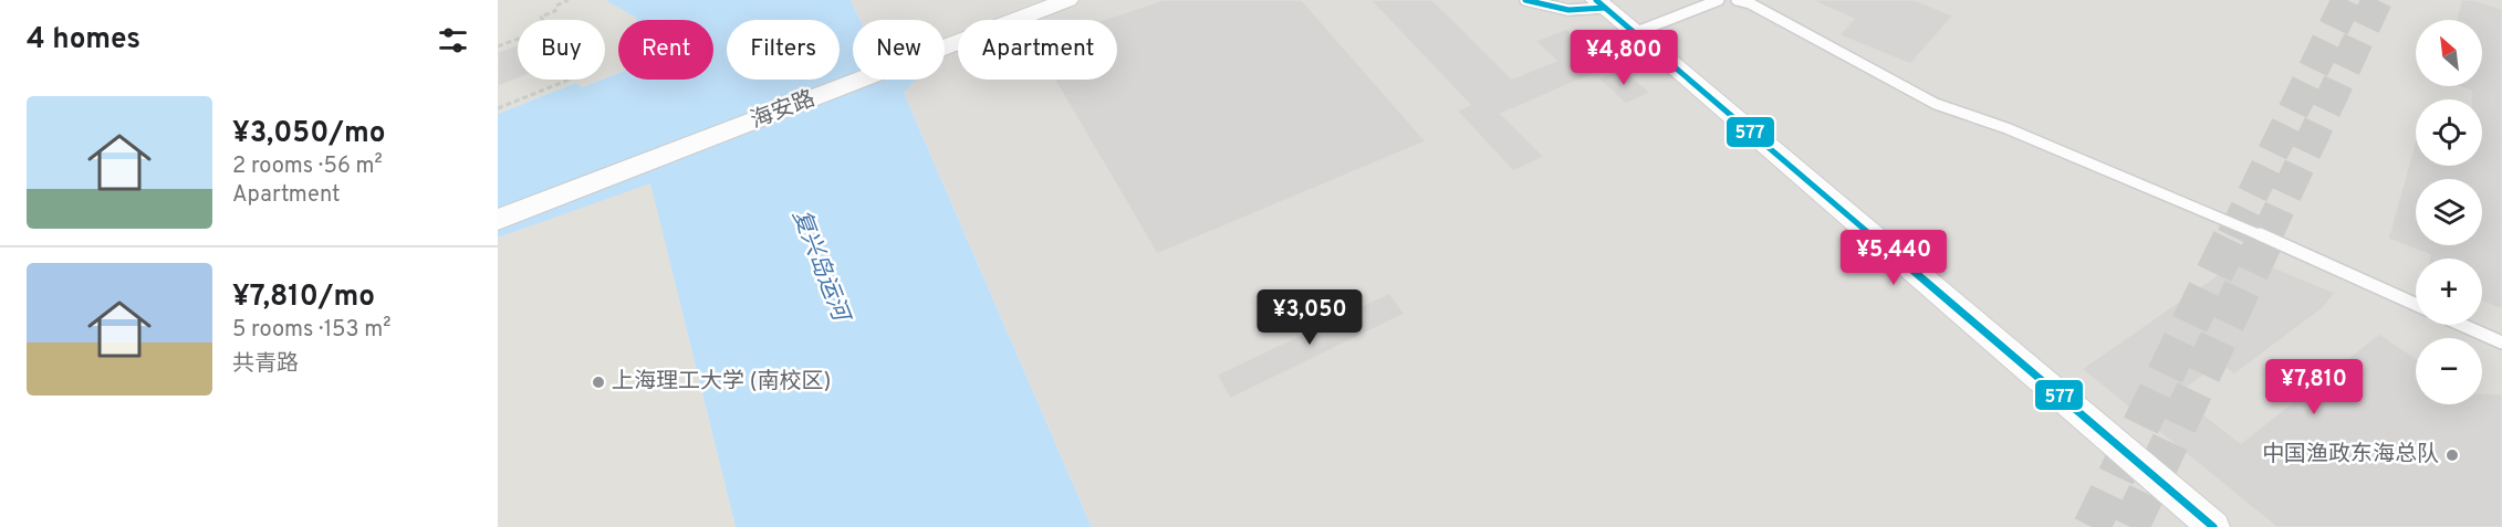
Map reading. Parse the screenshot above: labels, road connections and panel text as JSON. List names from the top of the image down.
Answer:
{
  "streets": {
    "street": ["海安路"]
  },
  "water": ["复兴岛运河"],
  "places": ["上海理工大学 (南校区)", "中国渔政东海总队"],
  "lines": ["transit line 577"],
  "north": "top left",
  "page": {
    "heading": "4 homes",
    "map_buttons": ["+", "−"],
    "chip": [
      "Buy",
      "Rent",
      "Filters",
      "New",
      "Apartment"
    ],
    "price": [
      "¥4,800",
      "¥5,440",
      "¥3,050",
      "¥7,810"
    ],
    "list": [
      {
        "name": "¥3,050/mo",
        "note": "2 rooms · 56 m² · Apartment"
      },
      {
        "name": "¥7,810/mo",
        "note": "5 rooms · 153 m² · 共青路"
      }
    ]
  }
}
